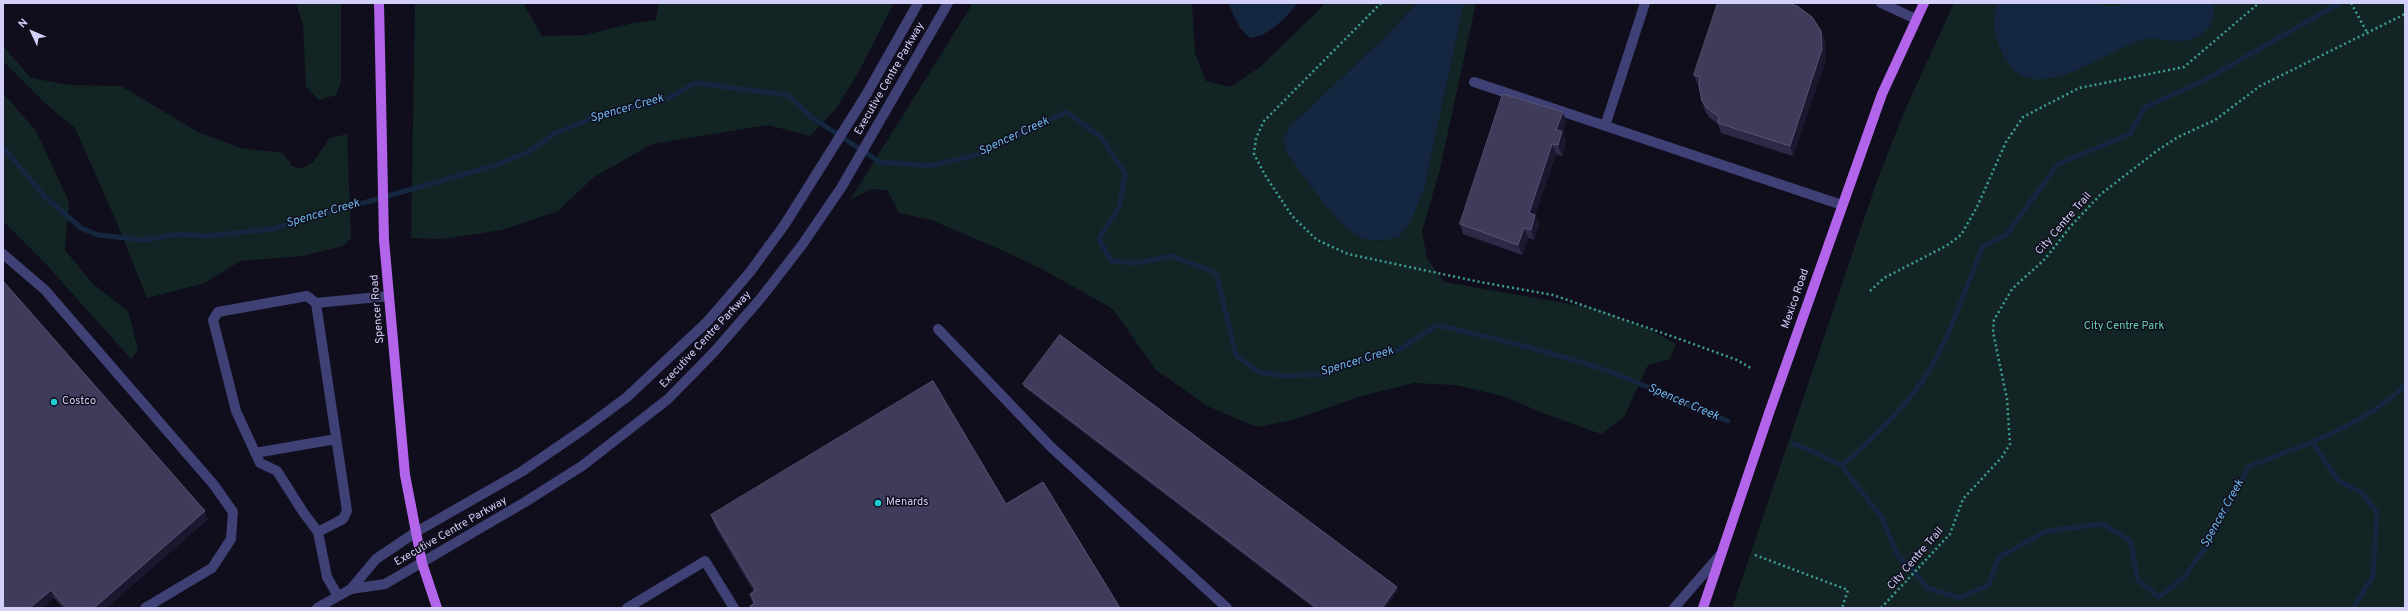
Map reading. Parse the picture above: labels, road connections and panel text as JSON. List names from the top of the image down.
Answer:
{
  "streets": {
    "main road": ["Mexico Road", "Spencer Road"],
    "street": ["Executive Centre Parkway"],
    "path": ["City Centre Trail"]
  },
  "crossings": [
    ["Executive Centre Parkway", "Spencer Road"]
  ],
  "water": ["Spencer Creek"],
  "parks": ["City Centre Park"],
  "places": ["Costco", "Menards"],
  "north": "top left"
}
